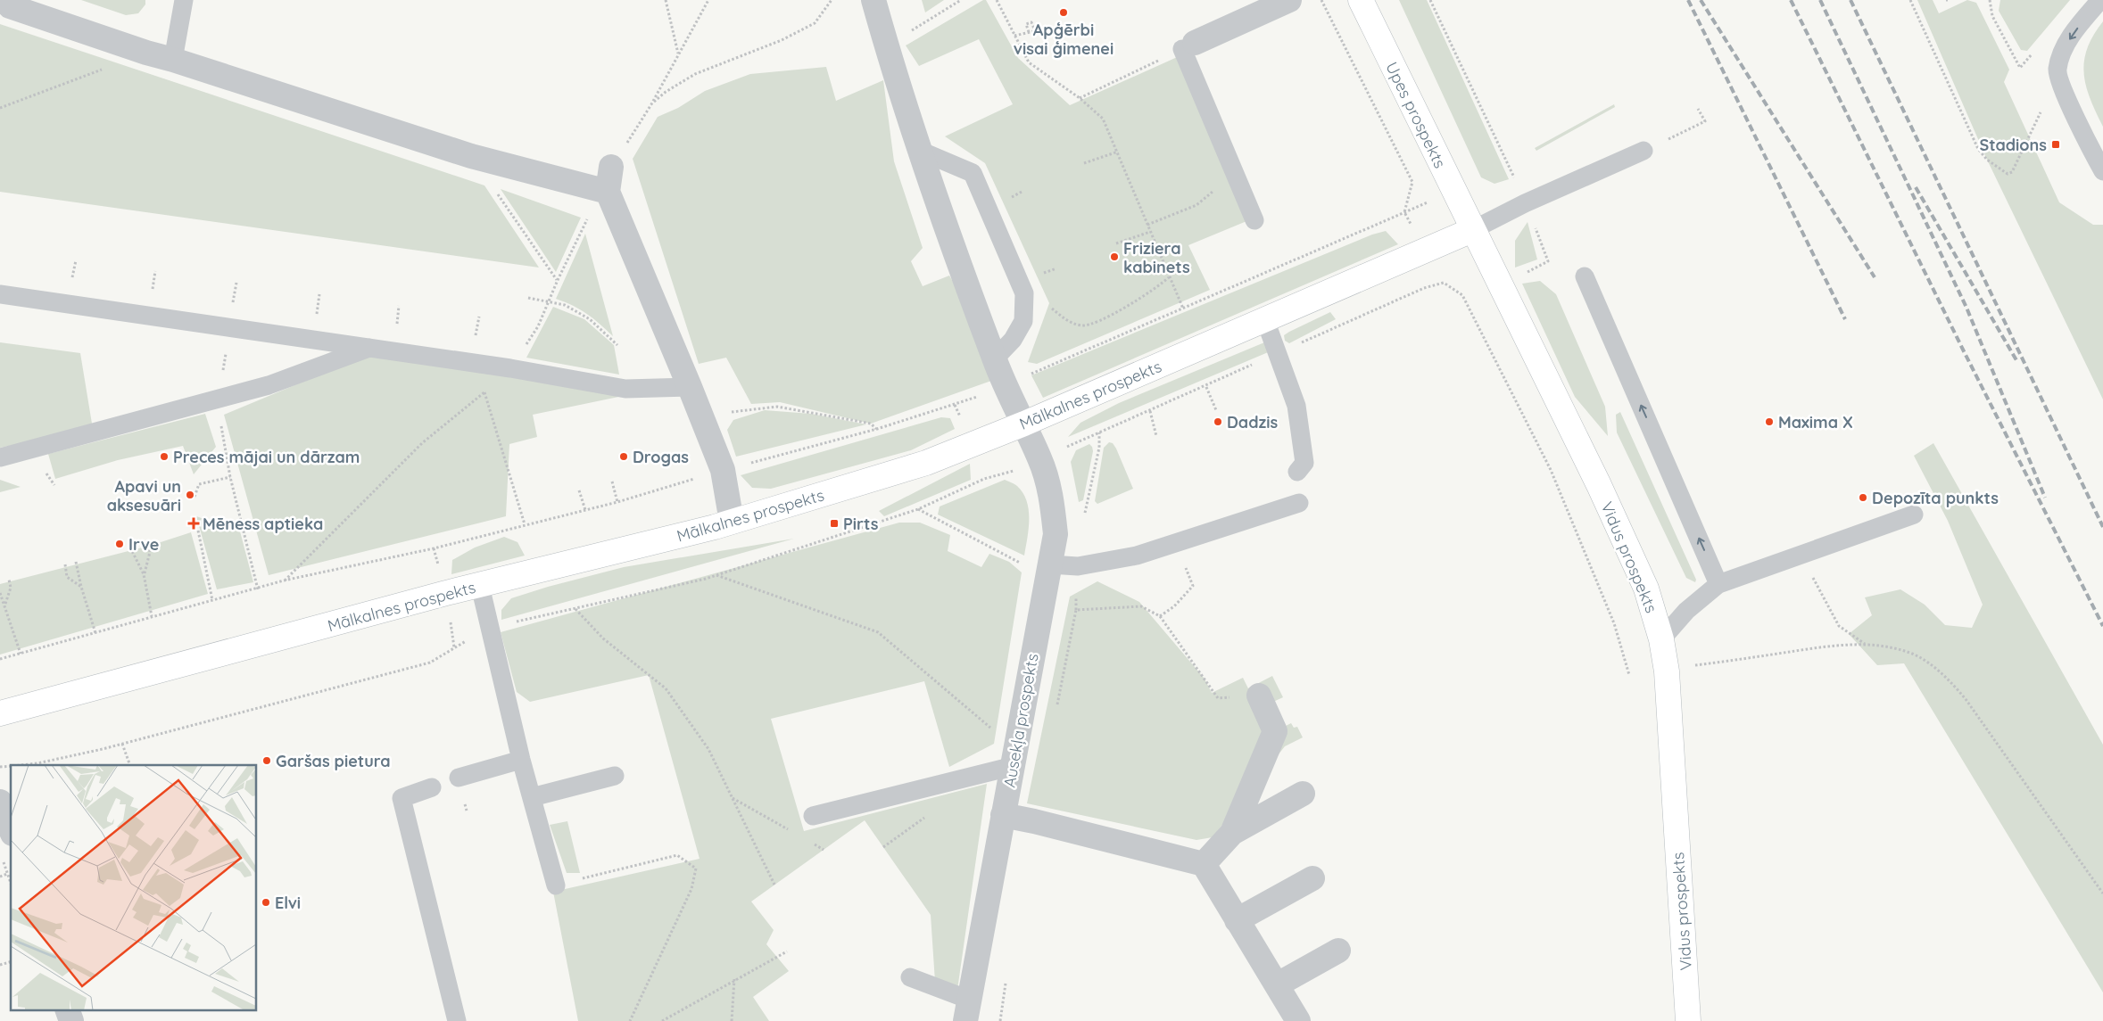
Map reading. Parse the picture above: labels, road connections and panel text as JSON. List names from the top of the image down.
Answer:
{
  "streets": {
    "main road": ["Upes prospekts", "Mālkalnes prospekts", "Vidus prospekts"],
    "street": ["Ausekļa prospekts"]
  },
  "crossings": [
    ["Upes prospekts", "Mālkalnes prospekts"],
    ["Upes prospekts", "Vidus prospekts"],
    ["Mālkalnes prospekts", "Vidus prospekts"],
    ["Mālkalnes prospekts", "Ausekļa prospekts"]
  ],
  "places": {
    "other": [
      "Apģērbi visai ģimenei",
      "Friziera kabinets",
      "Dadzis",
      "Maxima X",
      "Preces mājai un dārzam",
      "Drogas",
      "Apavi un aksesuāri",
      "Depozīta punkts",
      "Irve",
      "Garšas pietura",
      "Elvi"
    ],
    "transit": ["Stadions", "Pirts"],
    "health": ["Mēness aptieka"]
  }
}
